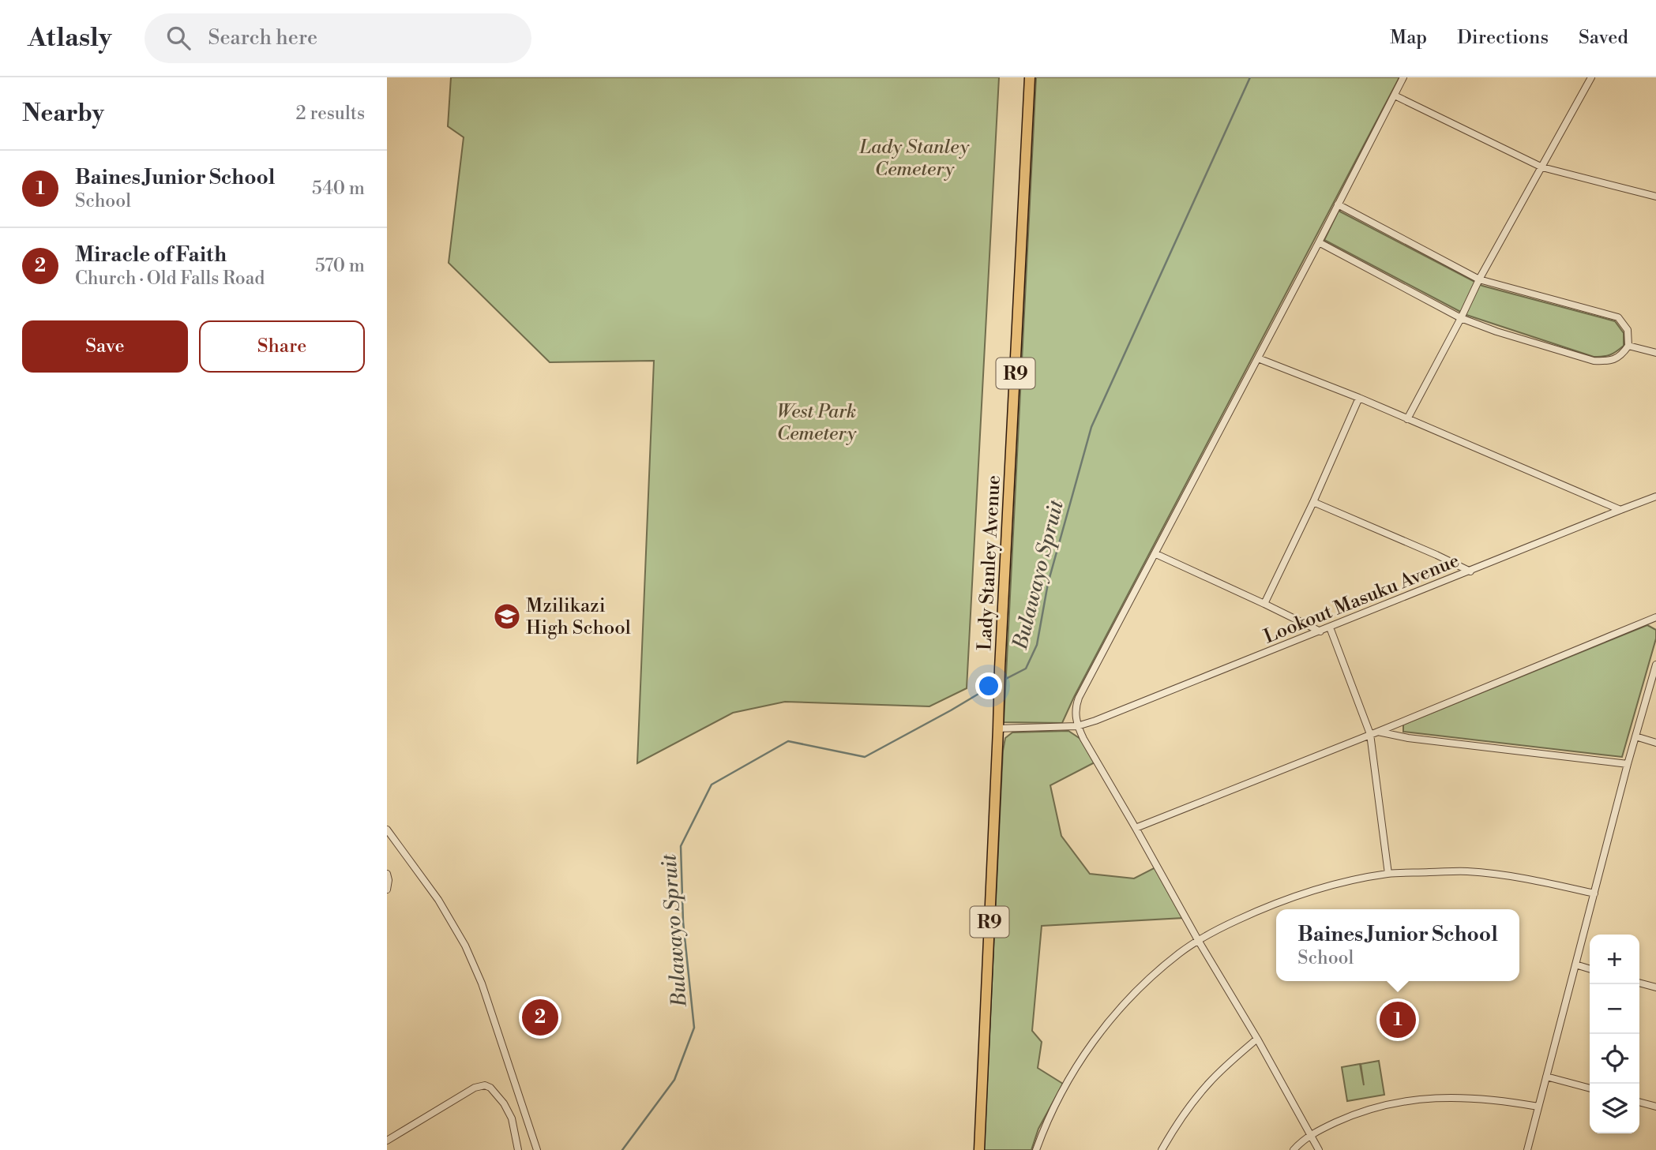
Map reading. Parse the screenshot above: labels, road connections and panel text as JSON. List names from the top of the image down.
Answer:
{
  "streets": {
    "highway": ["R9", "Lady Stanley Avenue"],
    "street": ["Lookout Masuku Avenue"]
  },
  "crossings": [
    ["Lady Stanley Avenue", "Lookout Masuku Avenue"]
  ],
  "water": ["Bulawayo Spruit"],
  "parks": ["Lady Stanley Cemetery", "West Park Cemetery"],
  "places": {
    "school or university": ["Mzilikazi High School"]
  },
  "page": {
    "header": "Atlasly",
    "search": "Search here",
    "nav": ["Map", "Directions", "Saved"],
    "heading": ["Nearby", "2 results"],
    "list": [
      {
        "mark": "1",
        "name": "Baines Junior School",
        "note": "School",
        "value": "540 m"
      },
      {
        "mark": "2",
        "name": "Miracle of Faith",
        "note": "Church · Old Falls Road",
        "value": "570 m"
      }
    ],
    "buttons": ["Save", "Share"],
    "popup": ["Baines Junior School", "School"],
    "map_buttons": ["+", "−"],
    "pins": ["2", "1"]
  }
}
